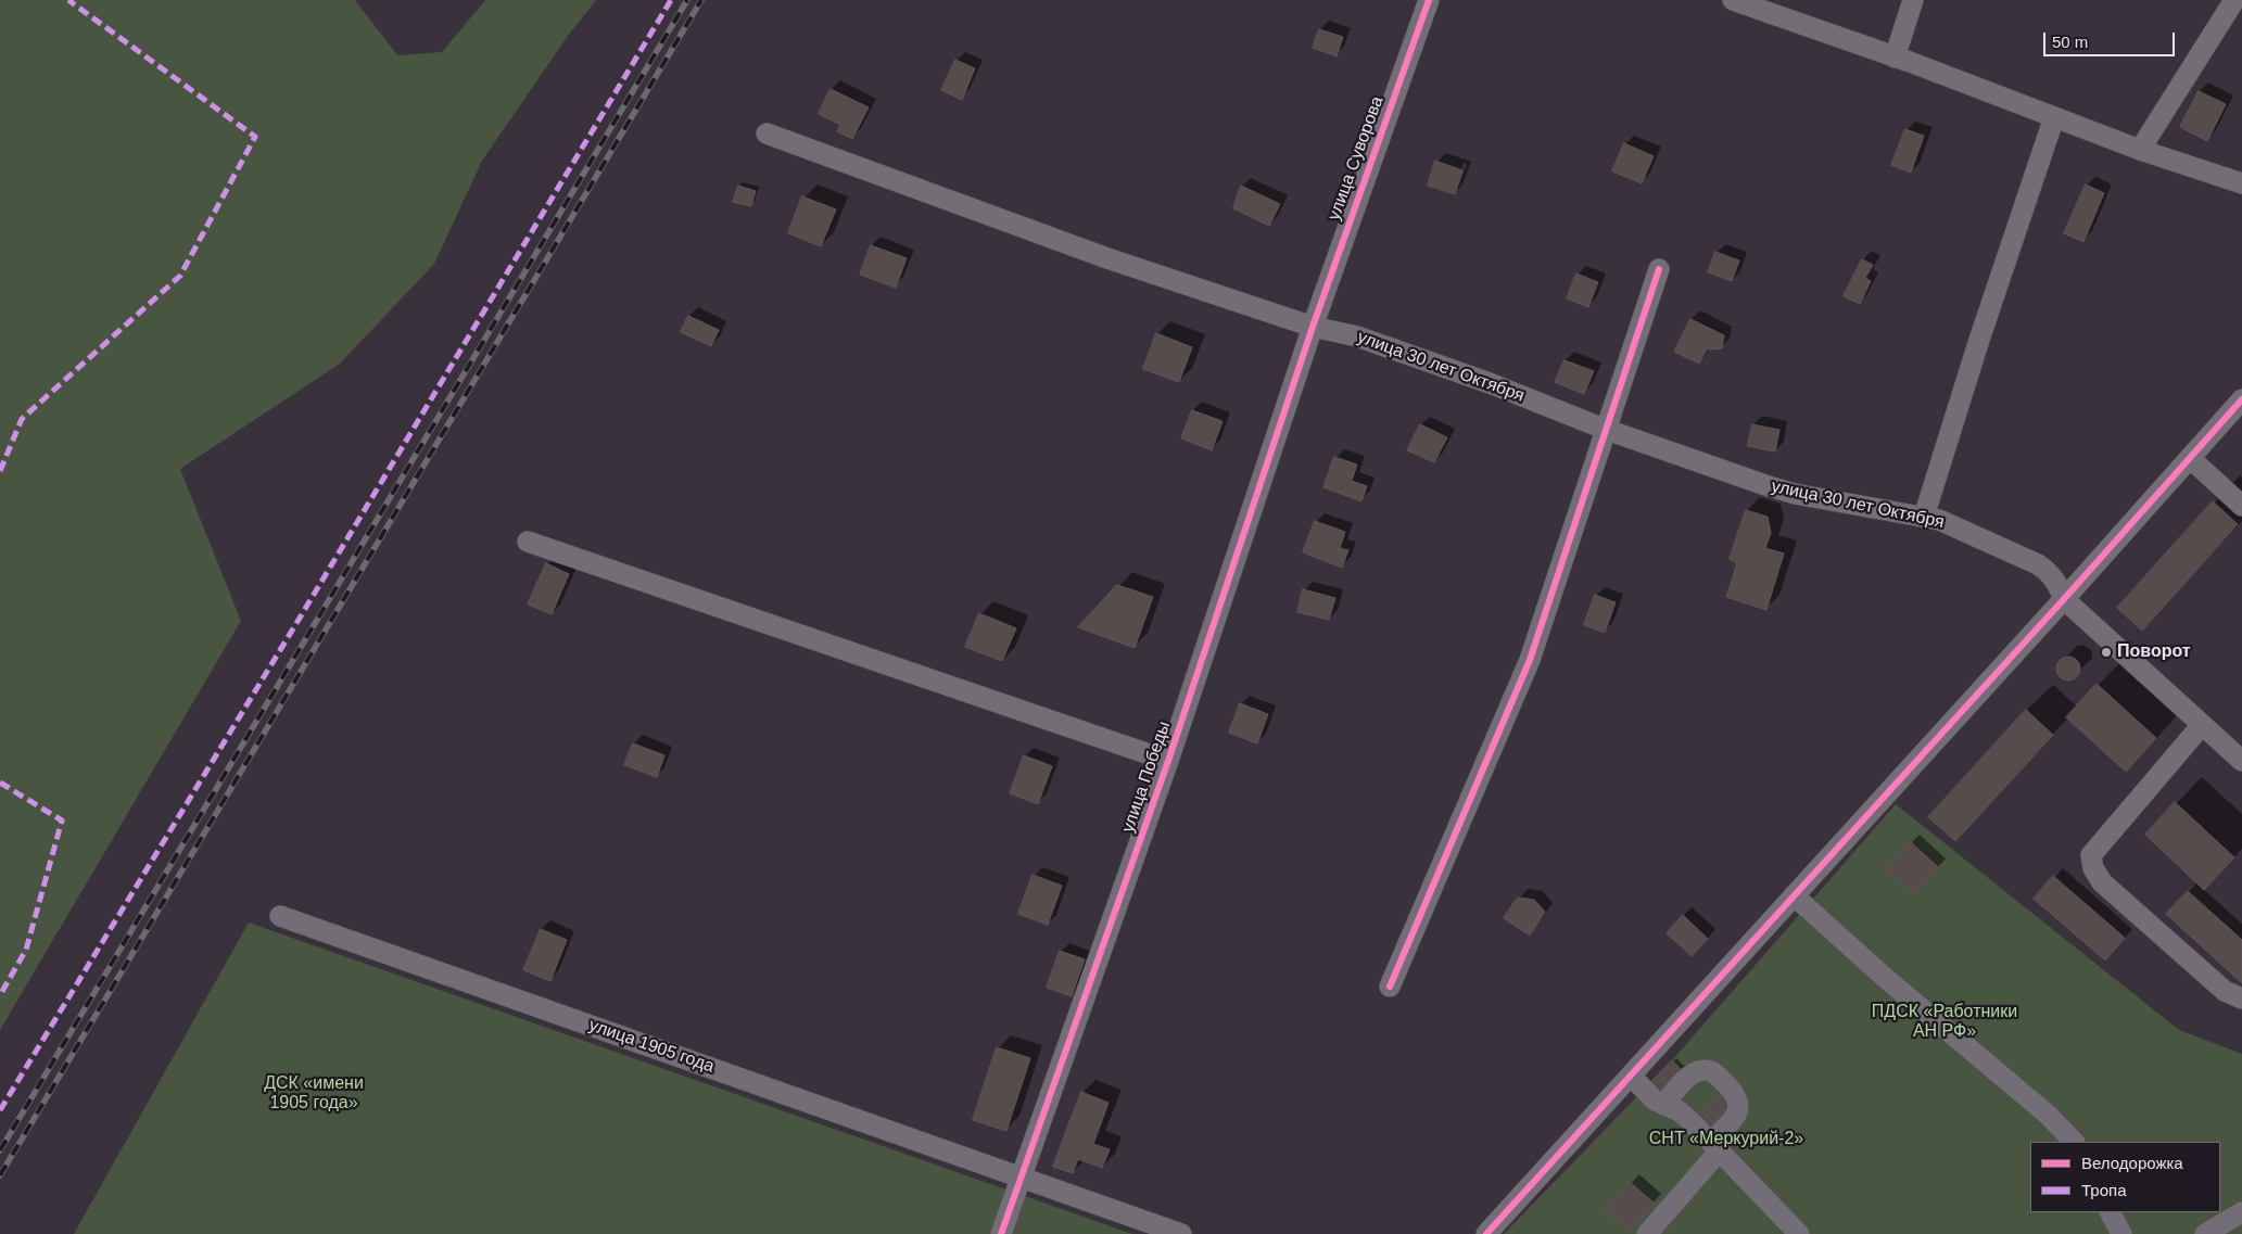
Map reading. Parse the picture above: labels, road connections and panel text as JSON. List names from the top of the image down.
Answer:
{
  "streets": {
    "street": [
      "улица Суворова",
      "улица 30 лет Октября",
      "улица Победы",
      "улица 1905 года"
    ]
  },
  "crossings": [
    ["улица Суворова", "улица 30 лет Октября"],
    ["улица Суворова", "улица Победы"],
    ["улица 30 лет Октября", "улица Победы"],
    ["улица Победы", "улица 1905 года"]
  ],
  "parks": ["ПДСК «Работники АН РФ»", "ДСК «имени 1905 года»", "СНТ «Меркурий-2»"],
  "places": ["Поворот"],
  "legend": ["Велодорожка", "Тропа"],
  "scale_bar": "50 m"
}
